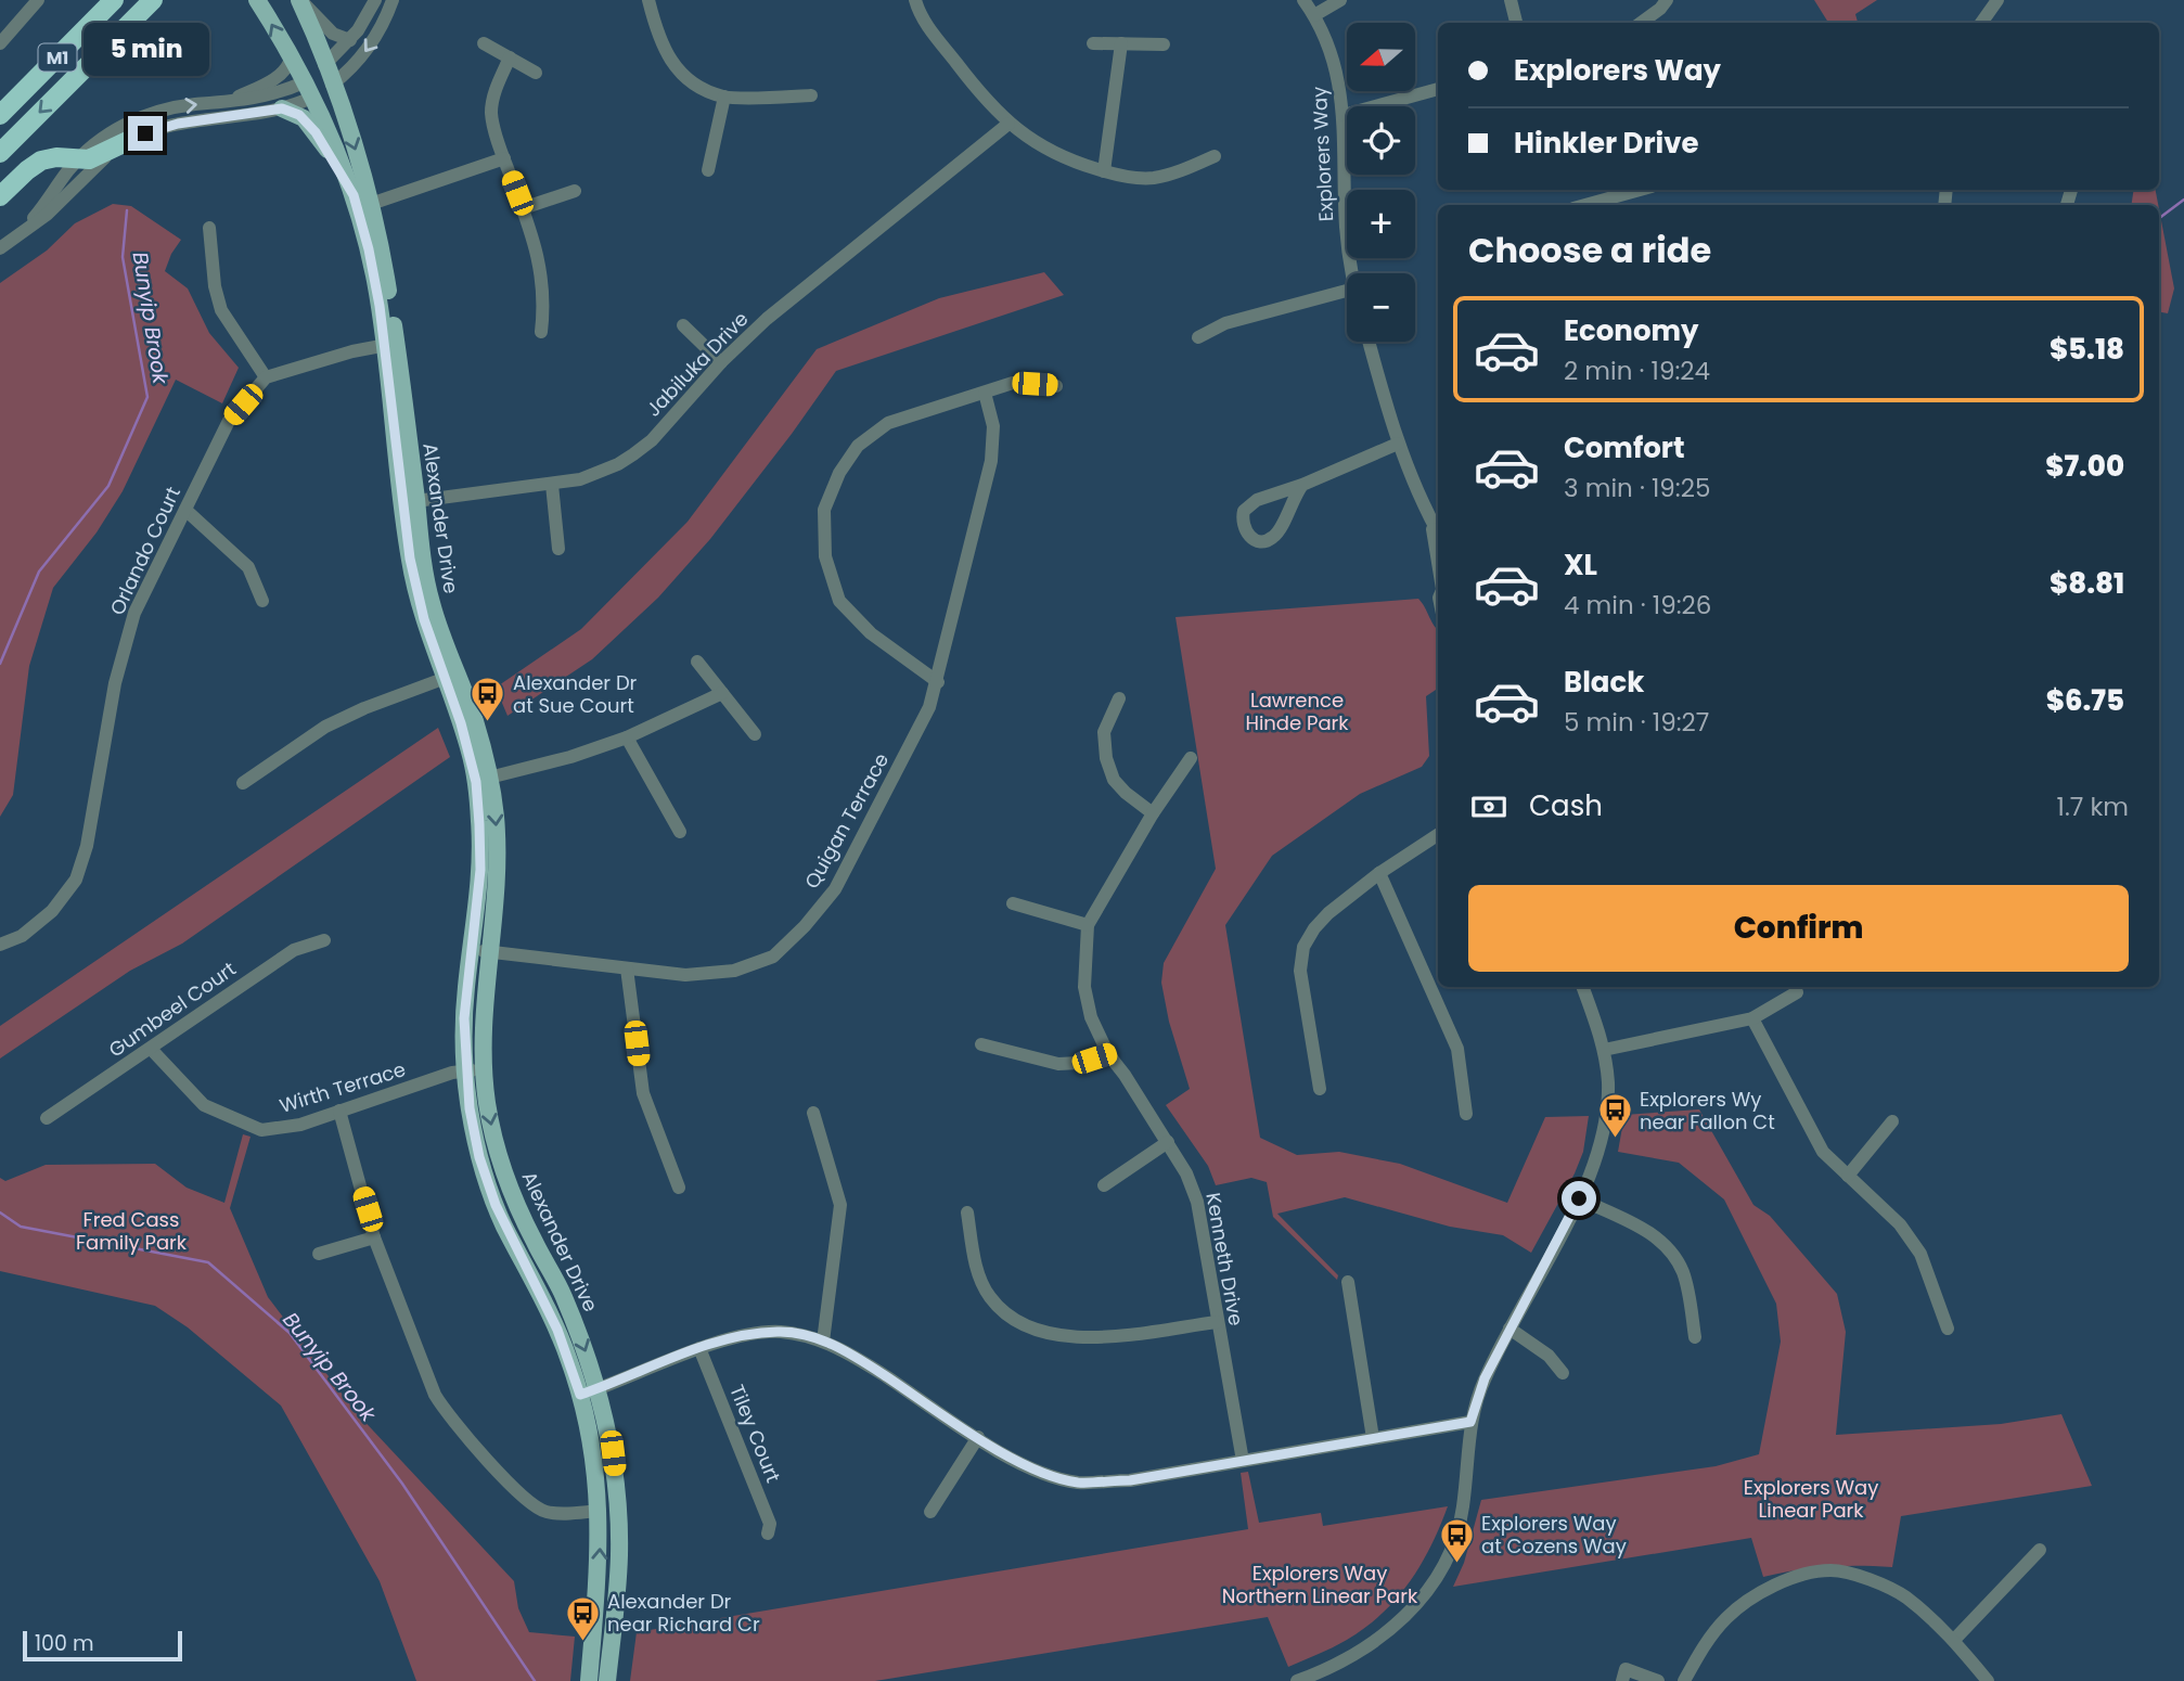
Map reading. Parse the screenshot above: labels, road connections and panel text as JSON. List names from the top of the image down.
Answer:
{
  "streets": {
    "highway": ["M1"],
    "main road": ["Alexander Drive"],
    "street": [
      "Explorers Way",
      "Jabiluka Drive",
      "Orlando Court",
      "Quigan Terrace",
      "Gumbeel Court",
      "Wirth Terrace",
      "Kenneth Drive",
      "Tiley Court"
    ]
  },
  "crossings": [
    ["Jabiluka Drive", "Alexander Drive"],
    ["Alexander Drive", "Quigan Terrace"],
    ["Alexander Drive", "Wirth Terrace"],
    ["Gumbeel Court", "Wirth Terrace"]
  ],
  "water": ["Bunyip Brook"],
  "parks": [
    "Lawrence Hinde Park",
    "Fred Cass Family Park",
    "Explorers Way Linear Park",
    "Explorers Way Northern Linear Park"
  ],
  "places": {
    "bus stop": [
      "Alexander Dr at Sue Court",
      "Explorers Wy near Fallon Ct",
      "Explorers Way at Cozens Way",
      "Alexander Dr near Richard Cr"
    ]
  },
  "scale_bar": "100 m",
  "north": "left",
  "page": {
    "map_buttons": ["+", "−"],
    "bubble": "5 min",
    "banner": ["Explorers Way", "Hinkler Drive"],
    "heading": "Choose a ride",
    "list": [
      {
        "name": "Economy",
        "note": "2 min · 19:24",
        "value": "$5.18"
      },
      {
        "name": "Comfort",
        "note": "3 min · 19:25",
        "value": "$7.00"
      },
      {
        "name": "XL",
        "note": "4 min · 19:26",
        "value": "$8.81"
      },
      {
        "name": "Black",
        "note": "5 min · 19:27",
        "value": "$6.75"
      }
    ],
    "pay": ["Cash", "1.7 km"],
    "buttons": "Confirm",
    "scale": "100 m"
  }
}
